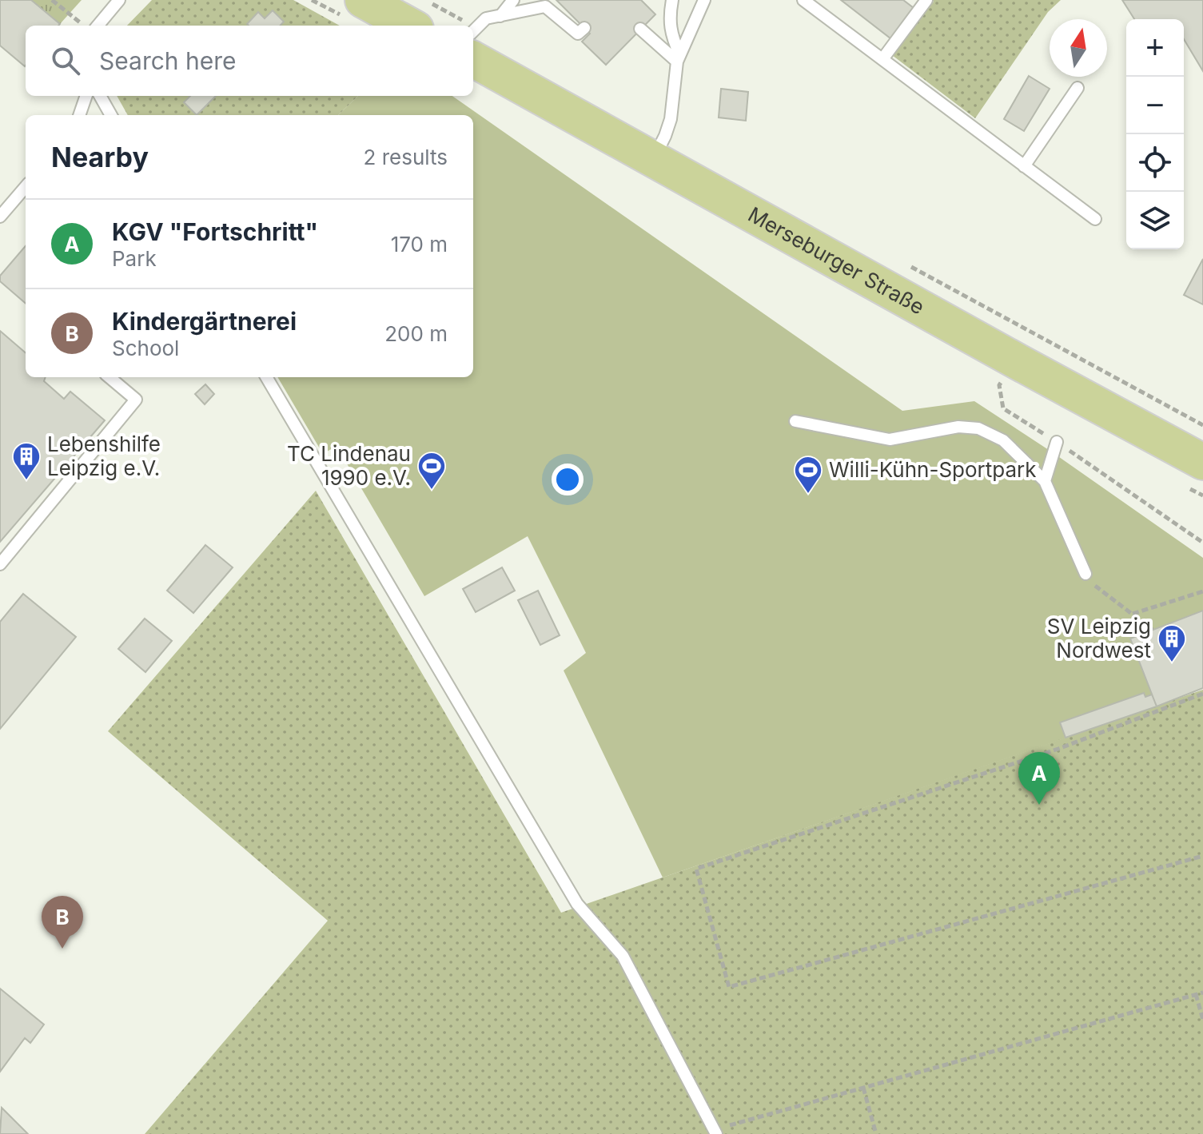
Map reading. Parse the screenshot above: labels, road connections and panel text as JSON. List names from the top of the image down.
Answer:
{
  "streets": {
    "main road": ["Merseburger Straße"]
  },
  "places": {
    "building": ["Lebenshilfe Leipzig e.V.", "SV Leipzig Nordwest"],
    "sports": ["TC Lindenau 1990 e.V.", "Willi-Kühn-Sportpark"]
  },
  "north": "top",
  "page": {
    "map_buttons": ["+", "−"],
    "search": "Search here",
    "heading": ["Nearby", "2 results"],
    "list": [
      {
        "mark": "A",
        "name": "KGV \"Fortschritt\"",
        "note": "Park",
        "value": "170 m"
      },
      {
        "mark": "B",
        "name": "Kindergärtnerei",
        "note": "School",
        "value": "200 m"
      }
    ],
    "pins": ["A", "B"]
  }
}
